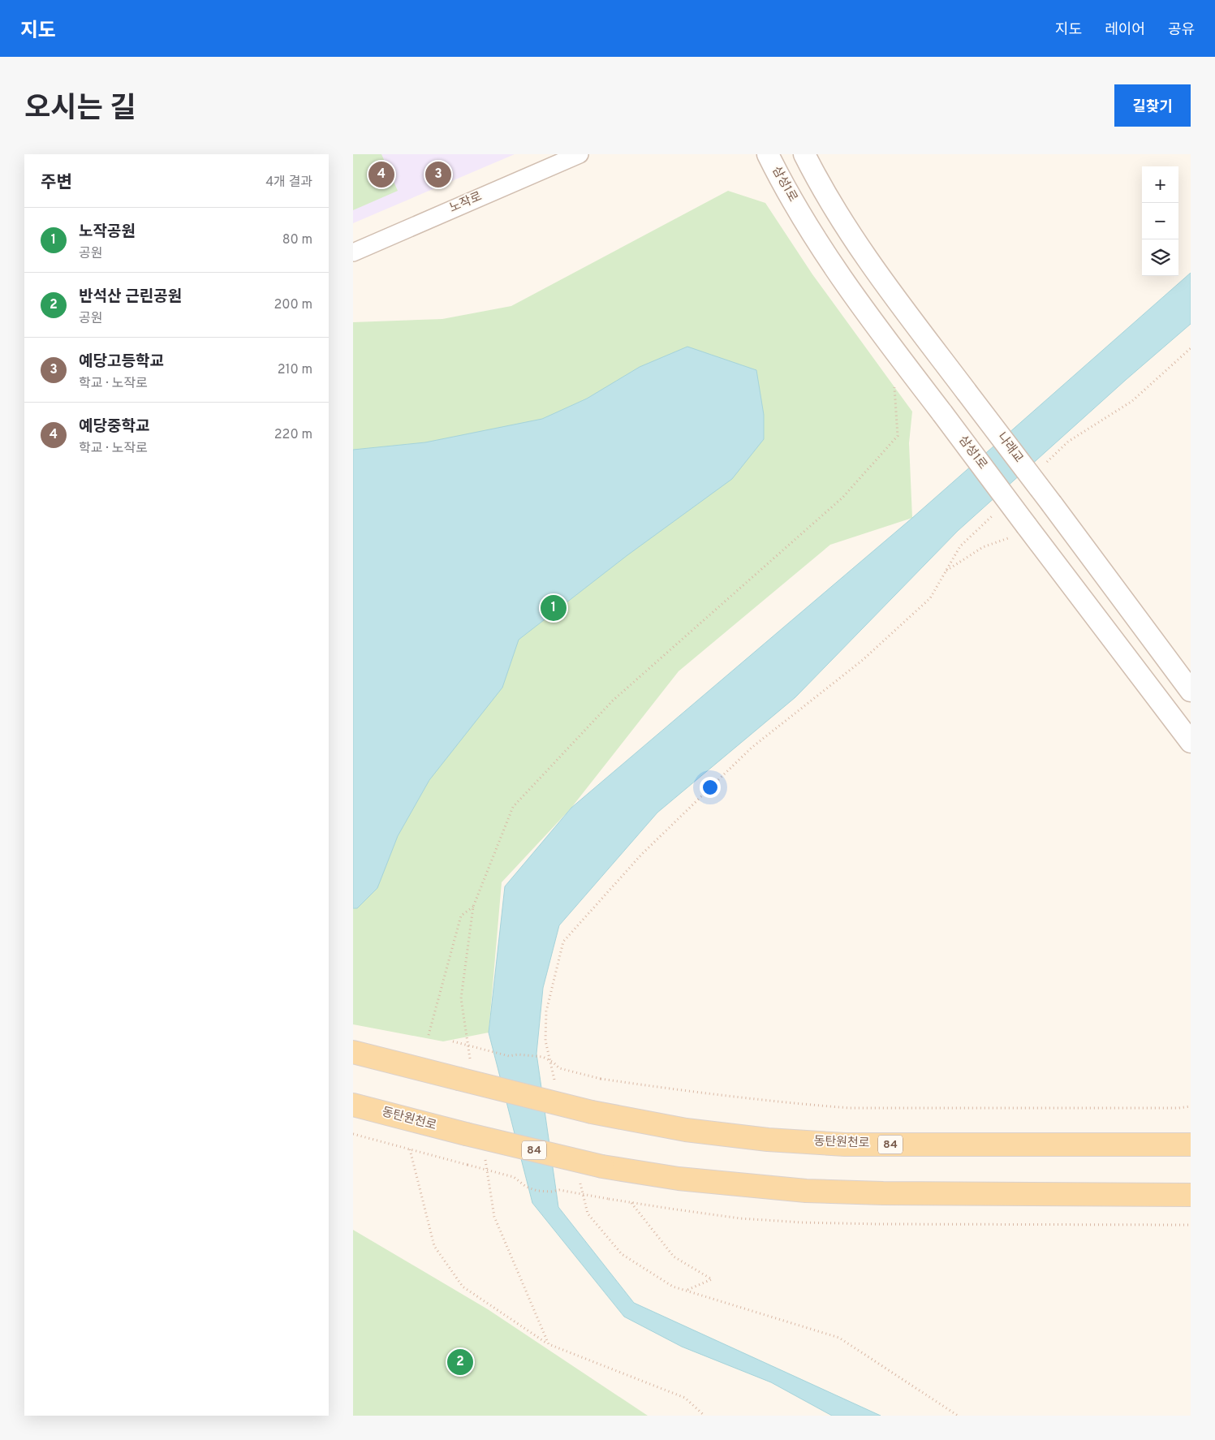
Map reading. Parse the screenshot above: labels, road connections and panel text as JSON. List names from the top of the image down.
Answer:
{
  "streets": {
    "main road": ["동탄원천로", "84"],
    "street": ["삼성1로", "노작로", "나래교"]
  },
  "page": {
    "header": "지도",
    "nav": ["지도", "레이어", "공유"],
    "title": "오시는 길",
    "buttons": "길찾기",
    "heading": ["주변", "4개 결과"],
    "pins": [
      "3",
      "4",
      "1",
      "2"
    ],
    "map_buttons": ["+", "−"],
    "list": [
      {
        "mark": "1",
        "name": "노작공원",
        "note": "공원",
        "value": "80 m"
      },
      {
        "mark": "2",
        "name": "반석산 근린공원",
        "note": "공원",
        "value": "200 m"
      },
      {
        "mark": "3",
        "name": "예당고등학교",
        "note": "학교 · 노작로",
        "value": "210 m"
      },
      {
        "mark": "4",
        "name": "예당중학교",
        "note": "학교 · 노작로",
        "value": "220 m"
      }
    ]
  }
}
